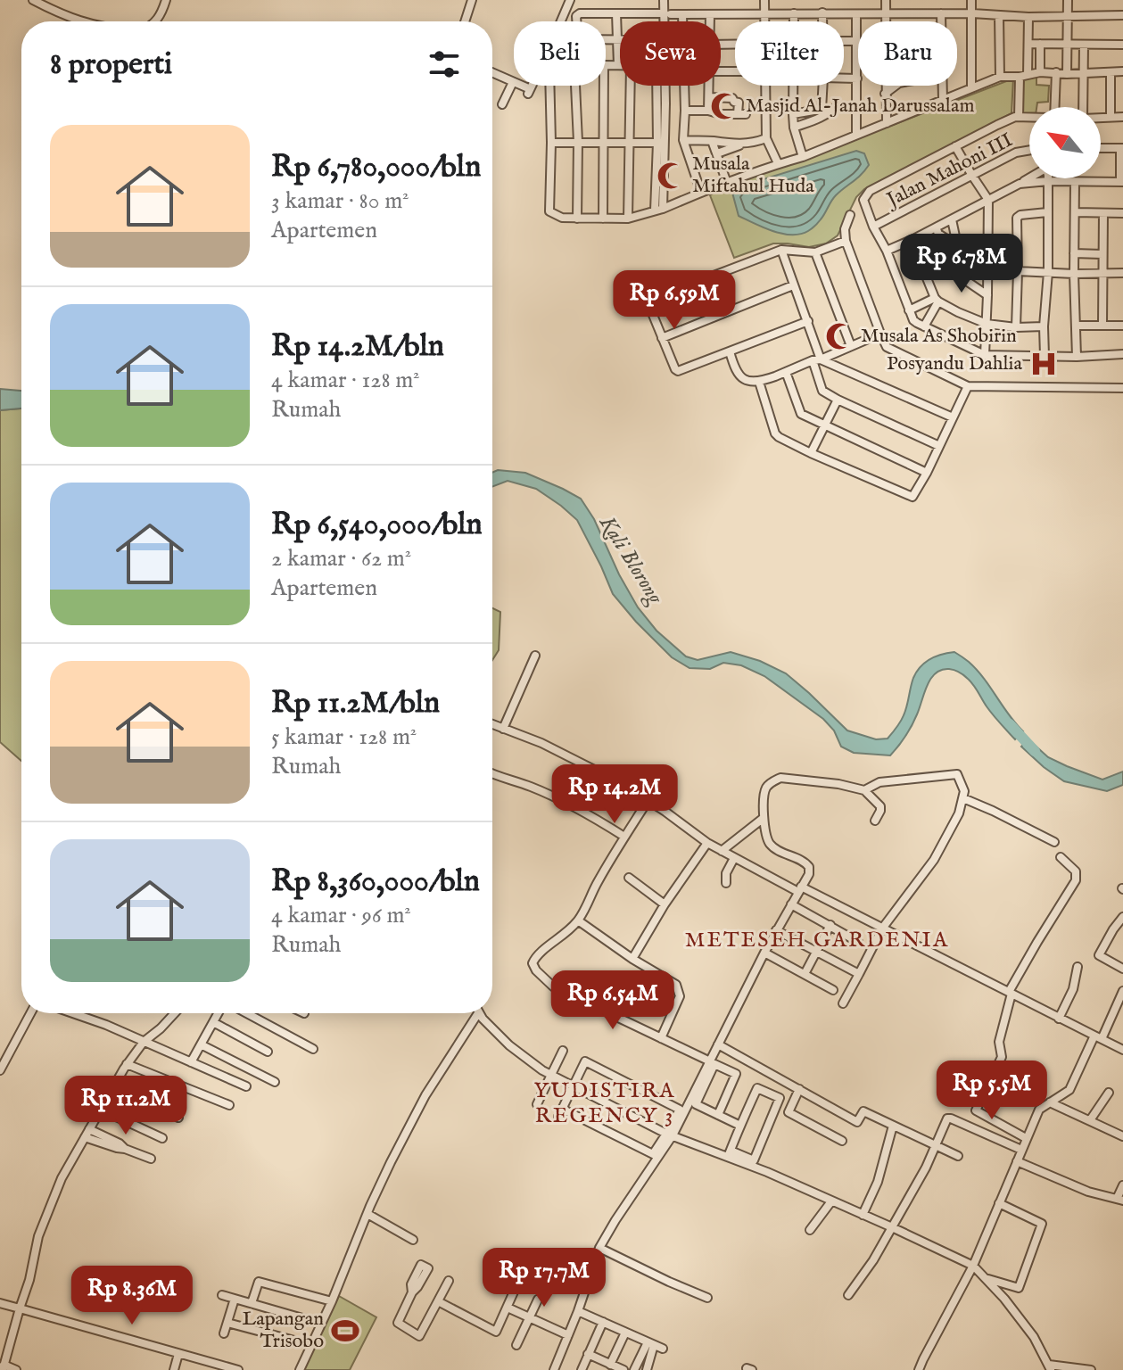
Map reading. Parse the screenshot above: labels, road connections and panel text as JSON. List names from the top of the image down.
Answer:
{
  "streets": {
    "street": ["Jalan Mahoni III"]
  },
  "districts": ["METESEH GARDENIA", "YUDISTIRA REGENCY 3"],
  "water": ["Kali Blorong"],
  "places": {
    "mosque": ["Masjid Al-Janah Darussalam", "Musala Miftahul Huda", "Musala As Shobirin"],
    "hospital": ["Posyandu Dahlia"],
    "sports": ["Lapangan Trisobo"]
  },
  "north": "top left",
  "page": {
    "chip": [
      "Beli",
      "Sewa",
      "Filter",
      "Baru"
    ],
    "heading": "8 properti",
    "list": [
      {
        "name": "Rp 6,780,000/bln",
        "note": "3 kamar · 80 m² · Apartemen"
      },
      {
        "name": "Rp 14.2M/bln",
        "note": "4 kamar · 128 m² · Rumah"
      },
      {
        "name": "Rp 6,540,000/bln",
        "note": "2 kamar · 62 m² · Apartemen"
      },
      {
        "name": "Rp 11.2M/bln",
        "note": "5 kamar · 128 m² · Rumah"
      },
      {
        "name": "Rp 8,360,000/bln",
        "note": "4 kamar · 96 m² · Rumah"
      }
    ],
    "price": [
      "Rp 6.78M",
      "Rp 6.59M",
      "Rp 14.2M",
      "Rp 6.54M",
      "Rp 5.5M",
      "Rp 11.2M",
      "Rp 17.7M",
      "Rp 8.36M"
    ]
  }
}
